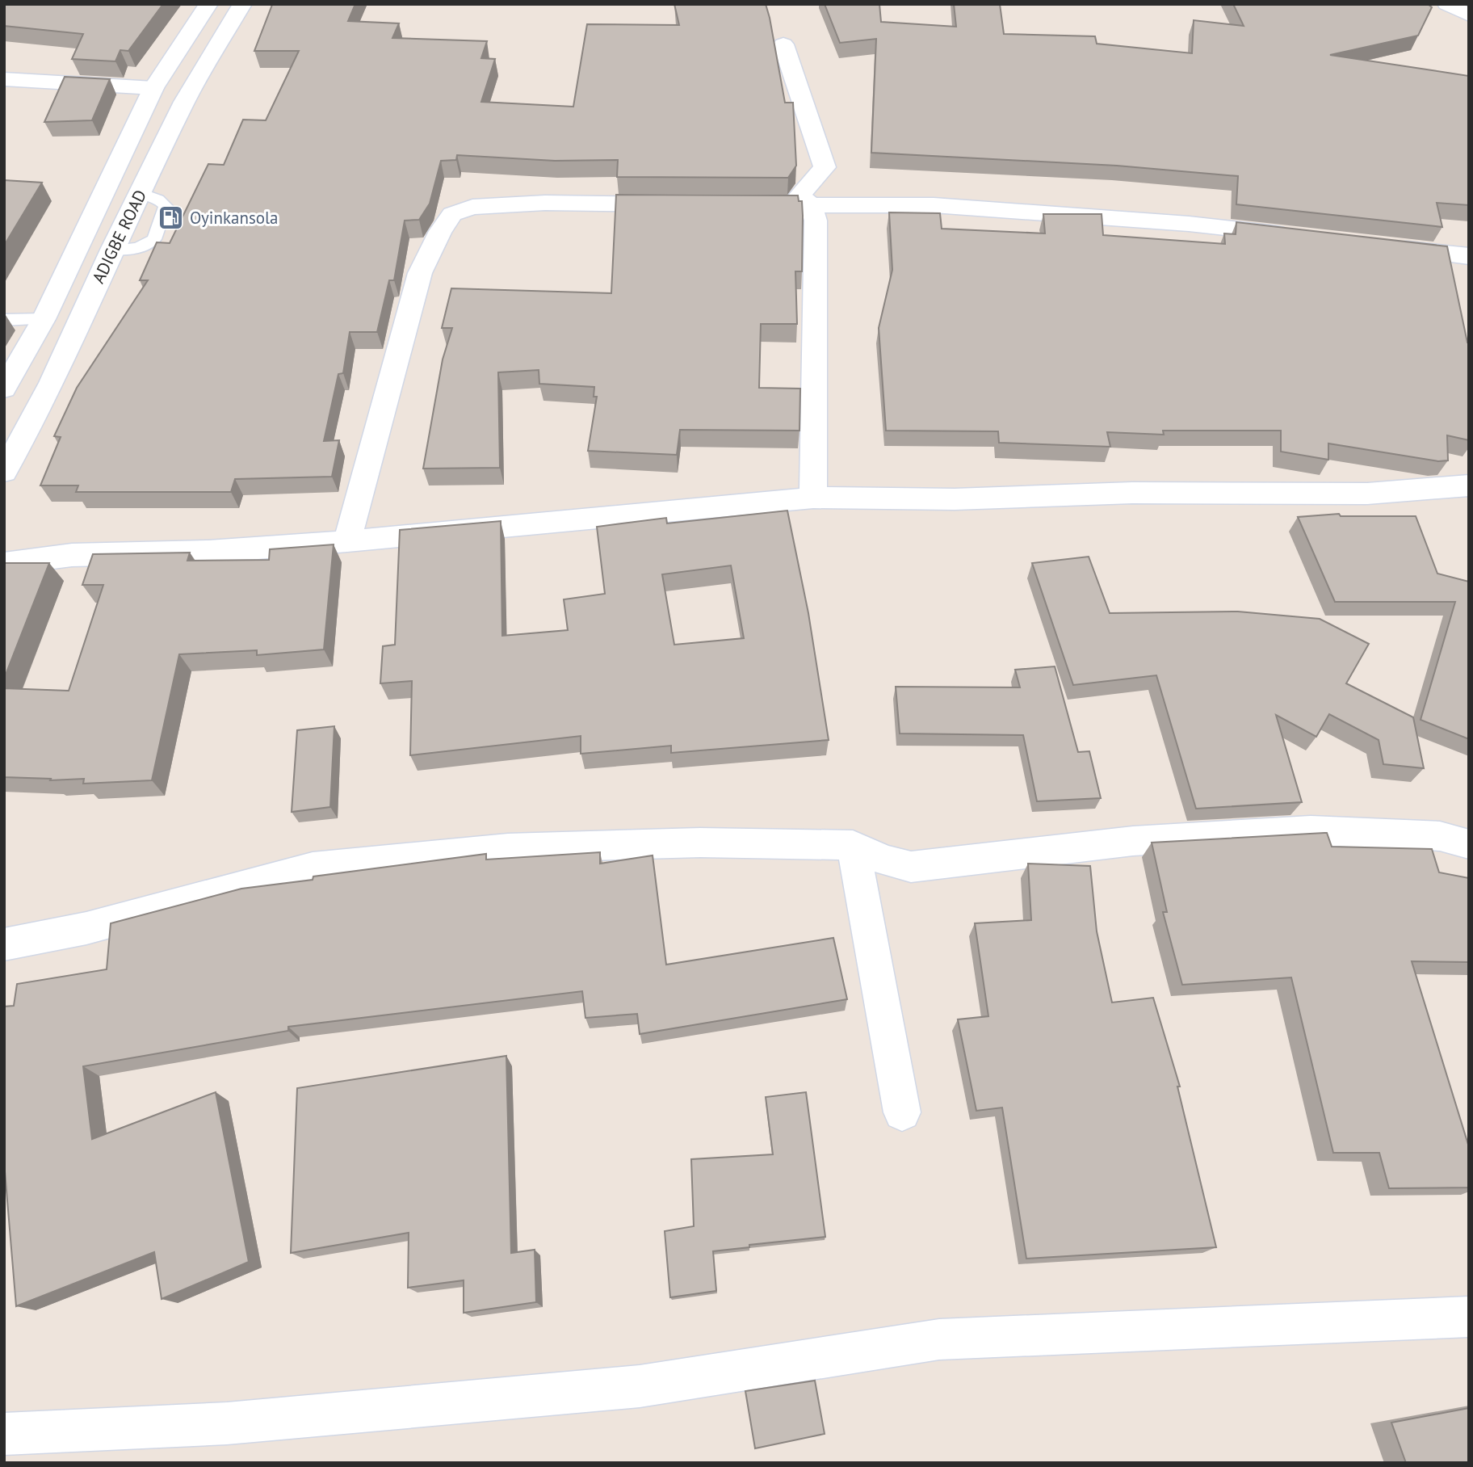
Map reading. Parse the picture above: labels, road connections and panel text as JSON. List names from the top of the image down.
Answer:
{
  "streets": {
    "street": ["ADIGBE ROAD"]
  },
  "places": {
    "fuel station": ["Oyinkansola"]
  }
}
